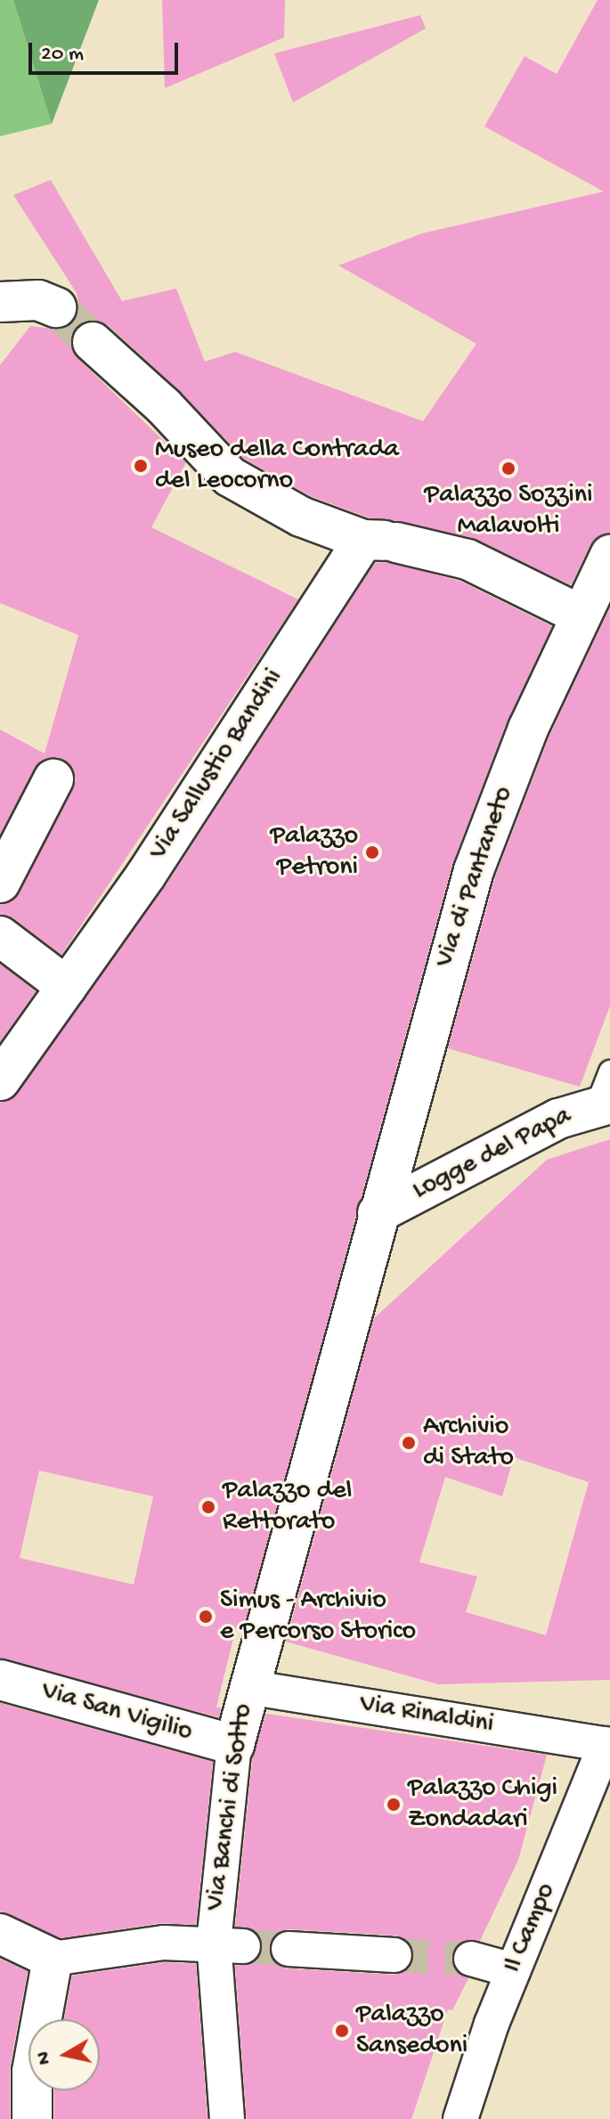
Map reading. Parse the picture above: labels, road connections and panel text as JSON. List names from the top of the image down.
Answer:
{
  "streets": {
    "street": [
      "Via Sallustio Bandini",
      "Via di Pantaneto",
      "Logge del Papa",
      "Via San Vigilio",
      "Via Rinaldini",
      "Via Banchi di Sotto",
      "Il Campo"
    ]
  },
  "crossings": [
    ["Via di Pantaneto", "Logge del Papa"],
    ["Via di Pantaneto", "Via Banchi di Sotto"],
    ["Logge del Papa", "Via Banchi di Sotto"],
    ["Via San Vigilio", "Via Banchi di Sotto"],
    ["Via Rinaldini", "Via Banchi di Sotto"],
    ["Via Rinaldini", "Il Campo"]
  ],
  "places": [
    "Museo della Contrada del Leocorno",
    "Palazzo Sozzini Malavolti",
    "Palazzo Petroni",
    "Archivio di Stato",
    "Palazzo del Rettorato",
    "Simus - Archivio e Percorso Storico",
    "Palazzo Chigi Zondadari",
    "Palazzo Sansedoni"
  ],
  "scale_bar": "20 m",
  "north": "left"
}
